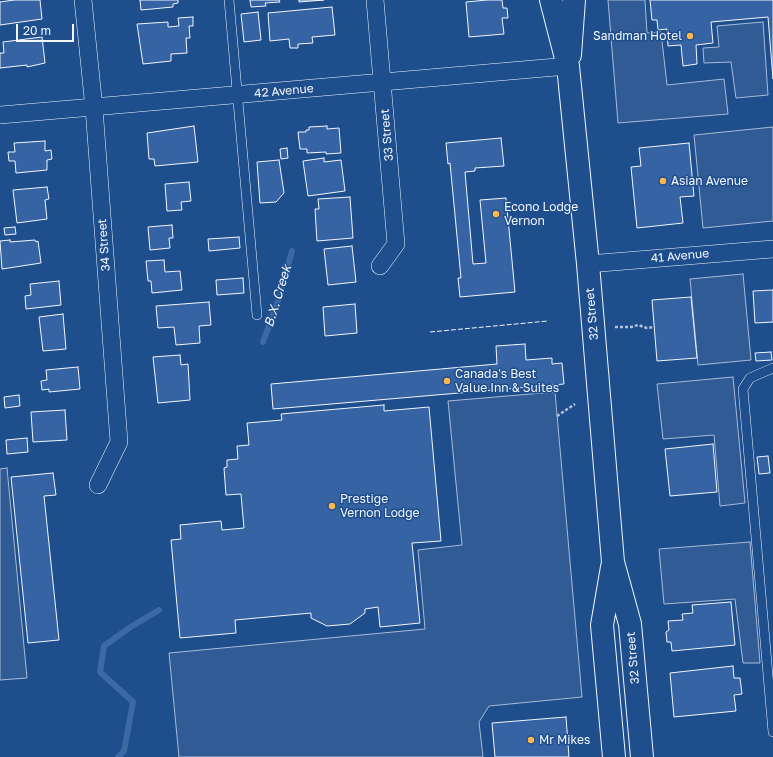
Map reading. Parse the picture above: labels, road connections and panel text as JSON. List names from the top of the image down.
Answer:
{
  "streets": {
    "highway": ["32 Street"],
    "street": [
      "42 Avenue",
      "33 Street",
      "34 Street",
      "41 Avenue"
    ]
  },
  "crossings": [
    ["42 Avenue", "33 Street"],
    ["42 Avenue", "34 Street"],
    ["42 Avenue", "32 Street"],
    ["41 Avenue", "32 Street"]
  ],
  "water": ["B.X. Creek"],
  "places": [
    "Sandman Hotel",
    "Asian Avenue",
    "Econo Lodge Vernon",
    "Canada's Best Value Inn & Suites",
    "Prestige Vernon Lodge",
    "Mr Mikes"
  ],
  "scale_bar": "20 m"
}
